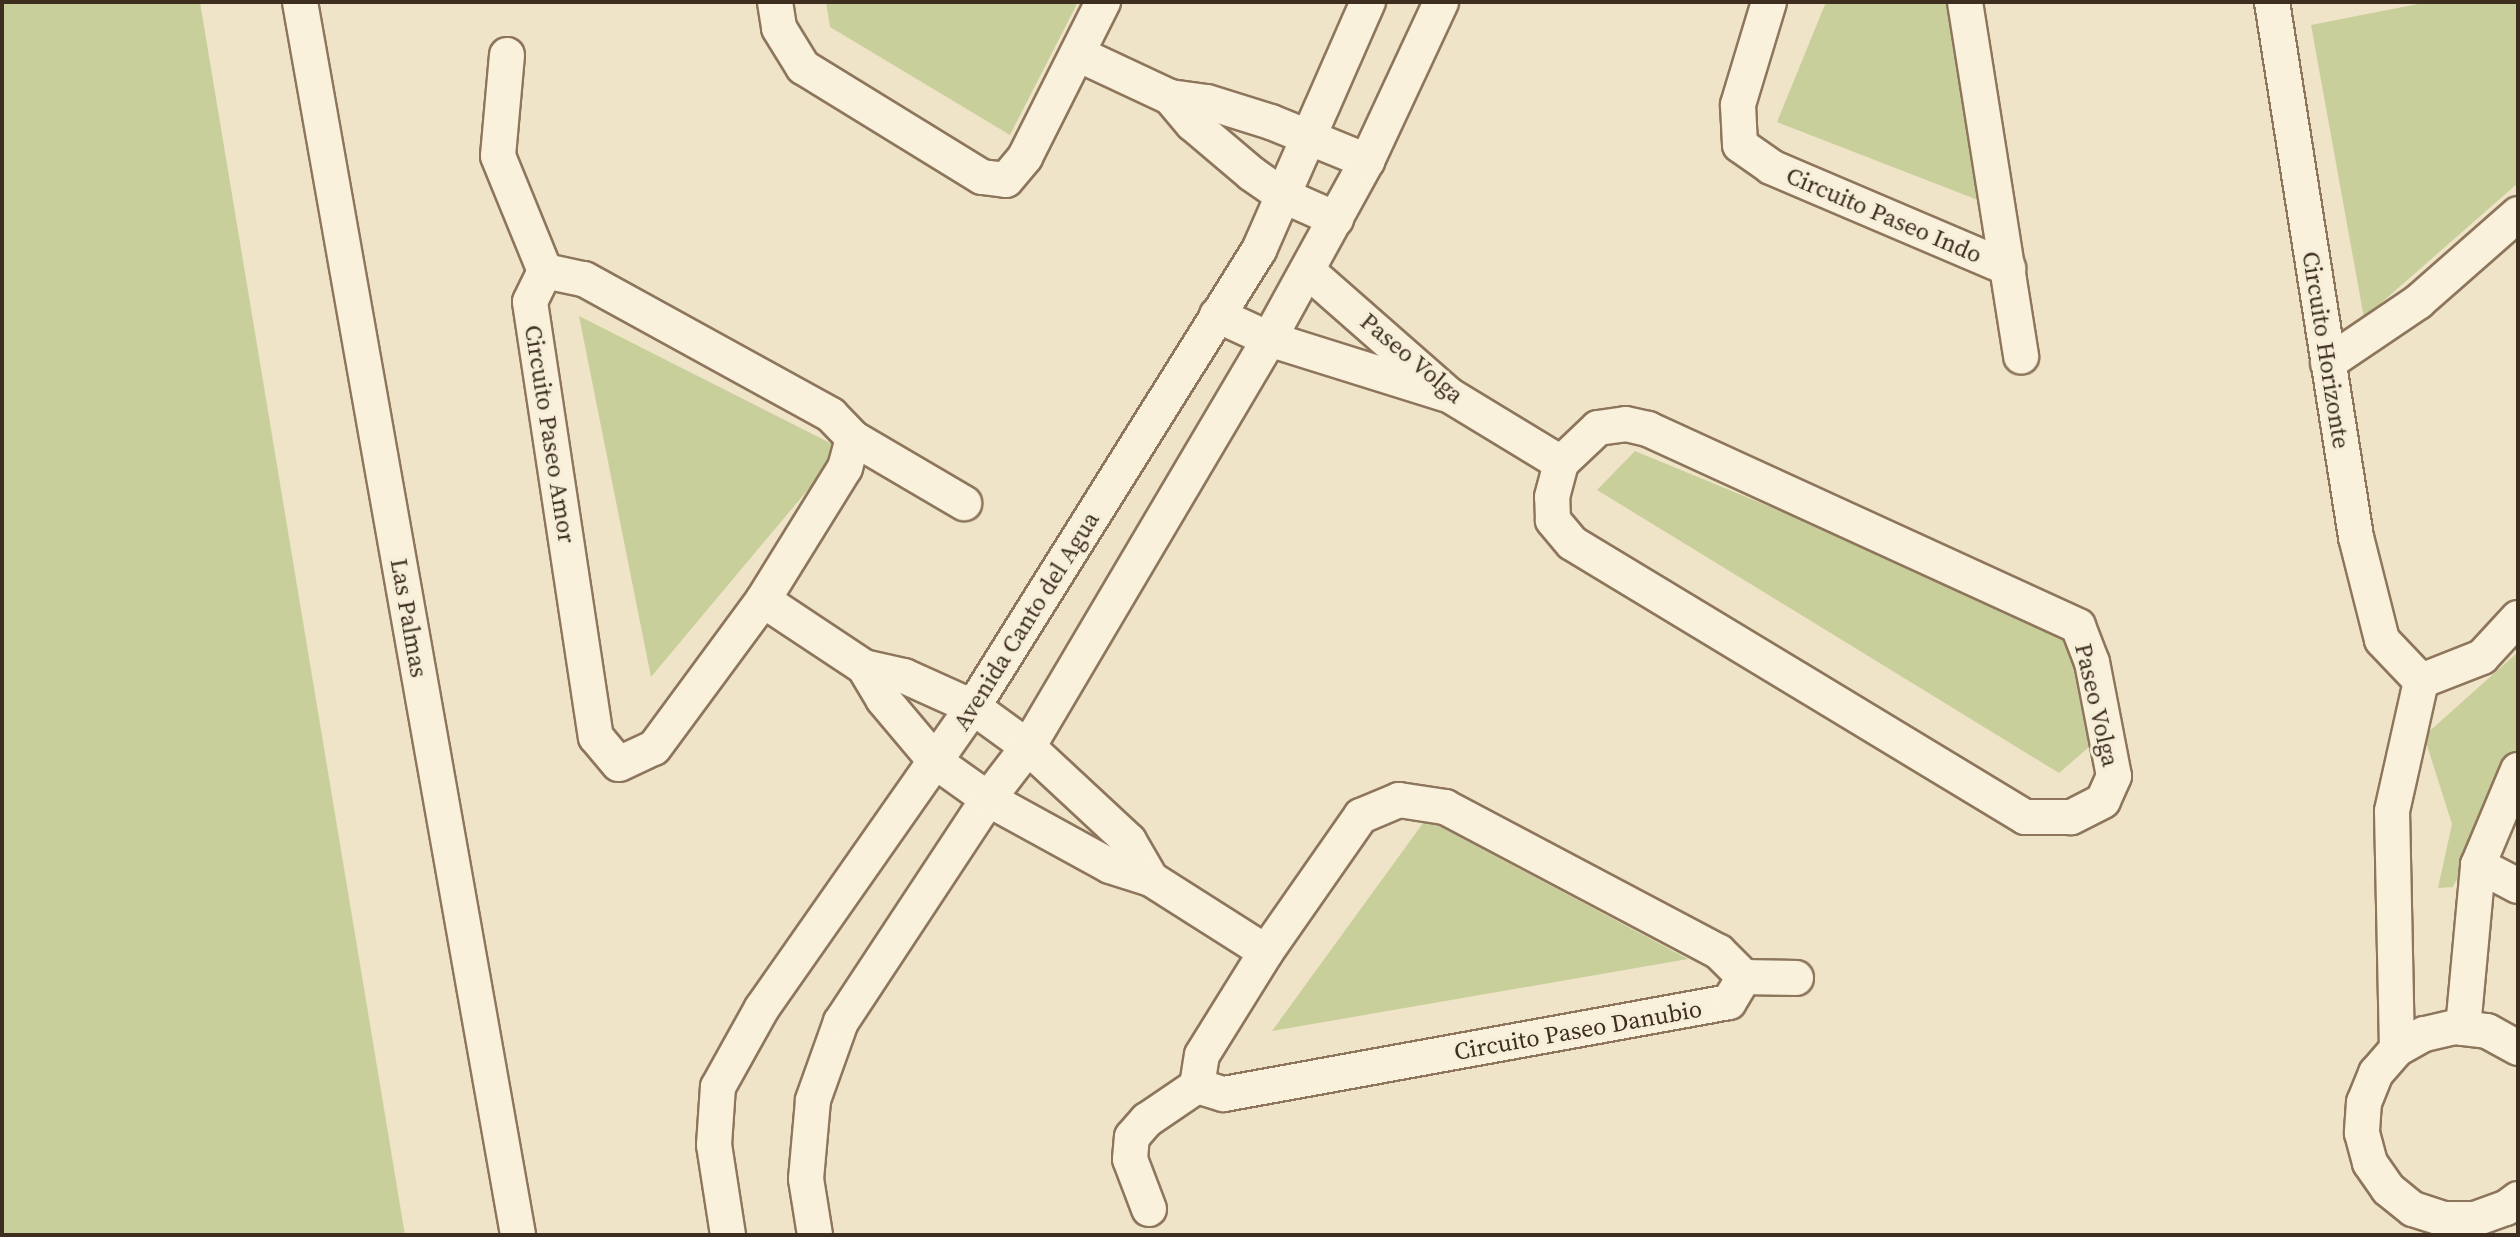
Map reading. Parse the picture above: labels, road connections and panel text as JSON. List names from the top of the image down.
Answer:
{
  "streets": {
    "street": [
      "Circuito Paseo Indo",
      "Circuito Horizonte",
      "Paseo Volga",
      "Circuito Paseo Amor",
      "Las Palmas",
      "Avenida Canto del Agua",
      "Circuito Paseo Danubio"
    ]
  }
}
